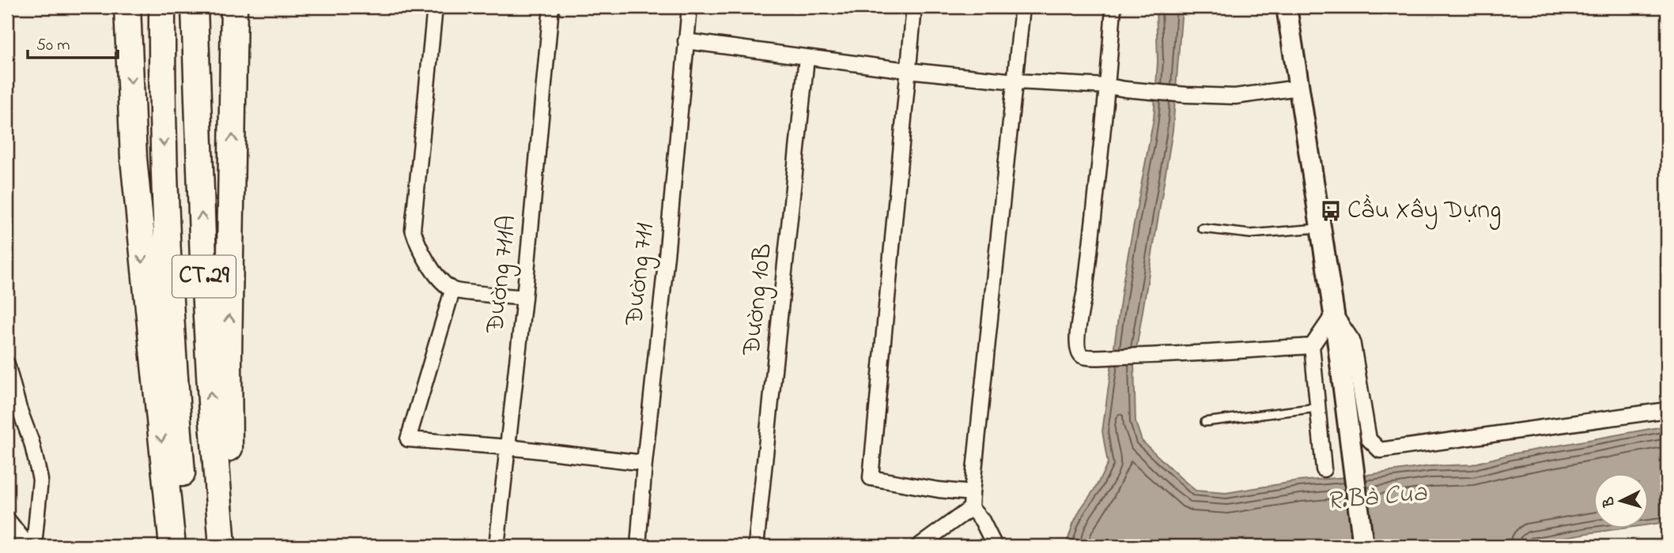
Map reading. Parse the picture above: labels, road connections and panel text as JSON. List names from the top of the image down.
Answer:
{
  "streets": {
    "highway": ["CT.29"],
    "street": ["Đường 711A", "Đường 711", "Đường 10B"]
  },
  "water": ["R.Bà Cua"],
  "places": {
    "bus stop": ["Cầu Xây Dựng"]
  },
  "scale_bar": "50 m",
  "north": "left"
}
